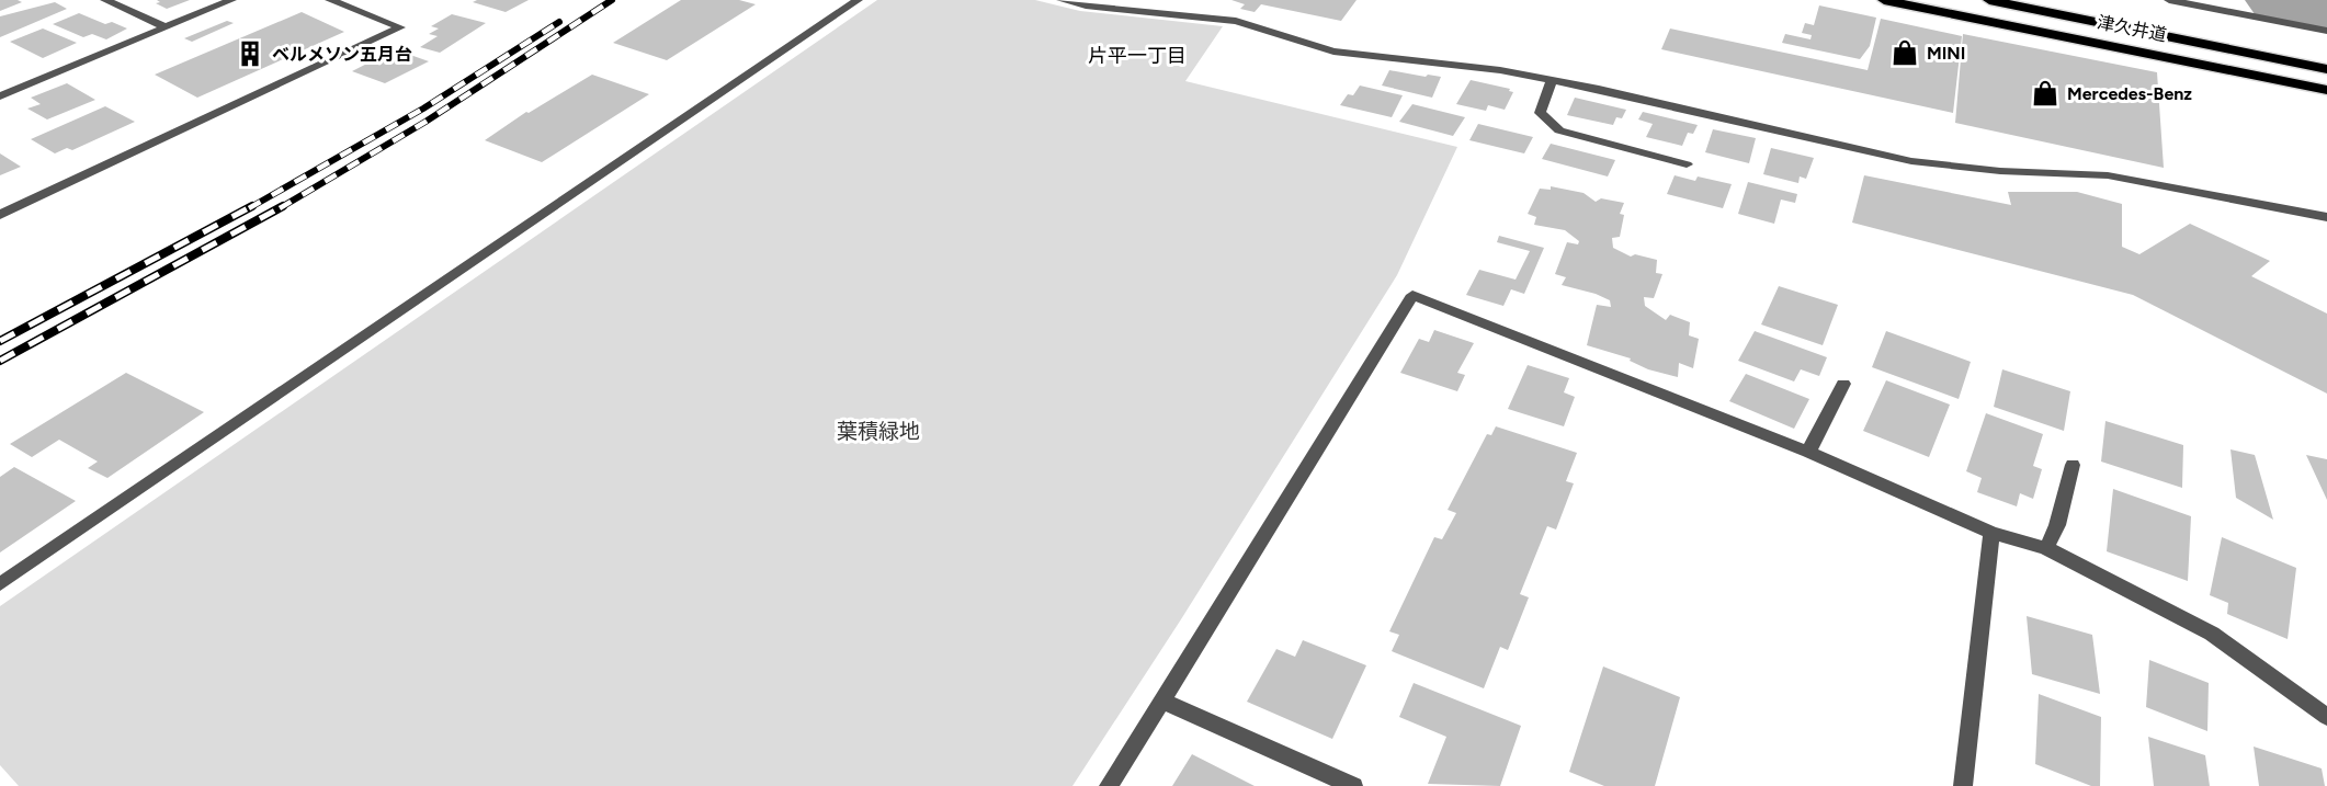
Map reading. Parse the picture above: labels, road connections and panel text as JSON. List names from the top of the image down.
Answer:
{
  "streets": {
    "main road": ["津久井道"]
  },
  "districts": ["片平一丁目"],
  "parks": ["葉積緑地"],
  "places": {
    "shop": ["MINI", "Mercedes-Benz"],
    "building": ["ベルメソン五月台"]
  }
}
